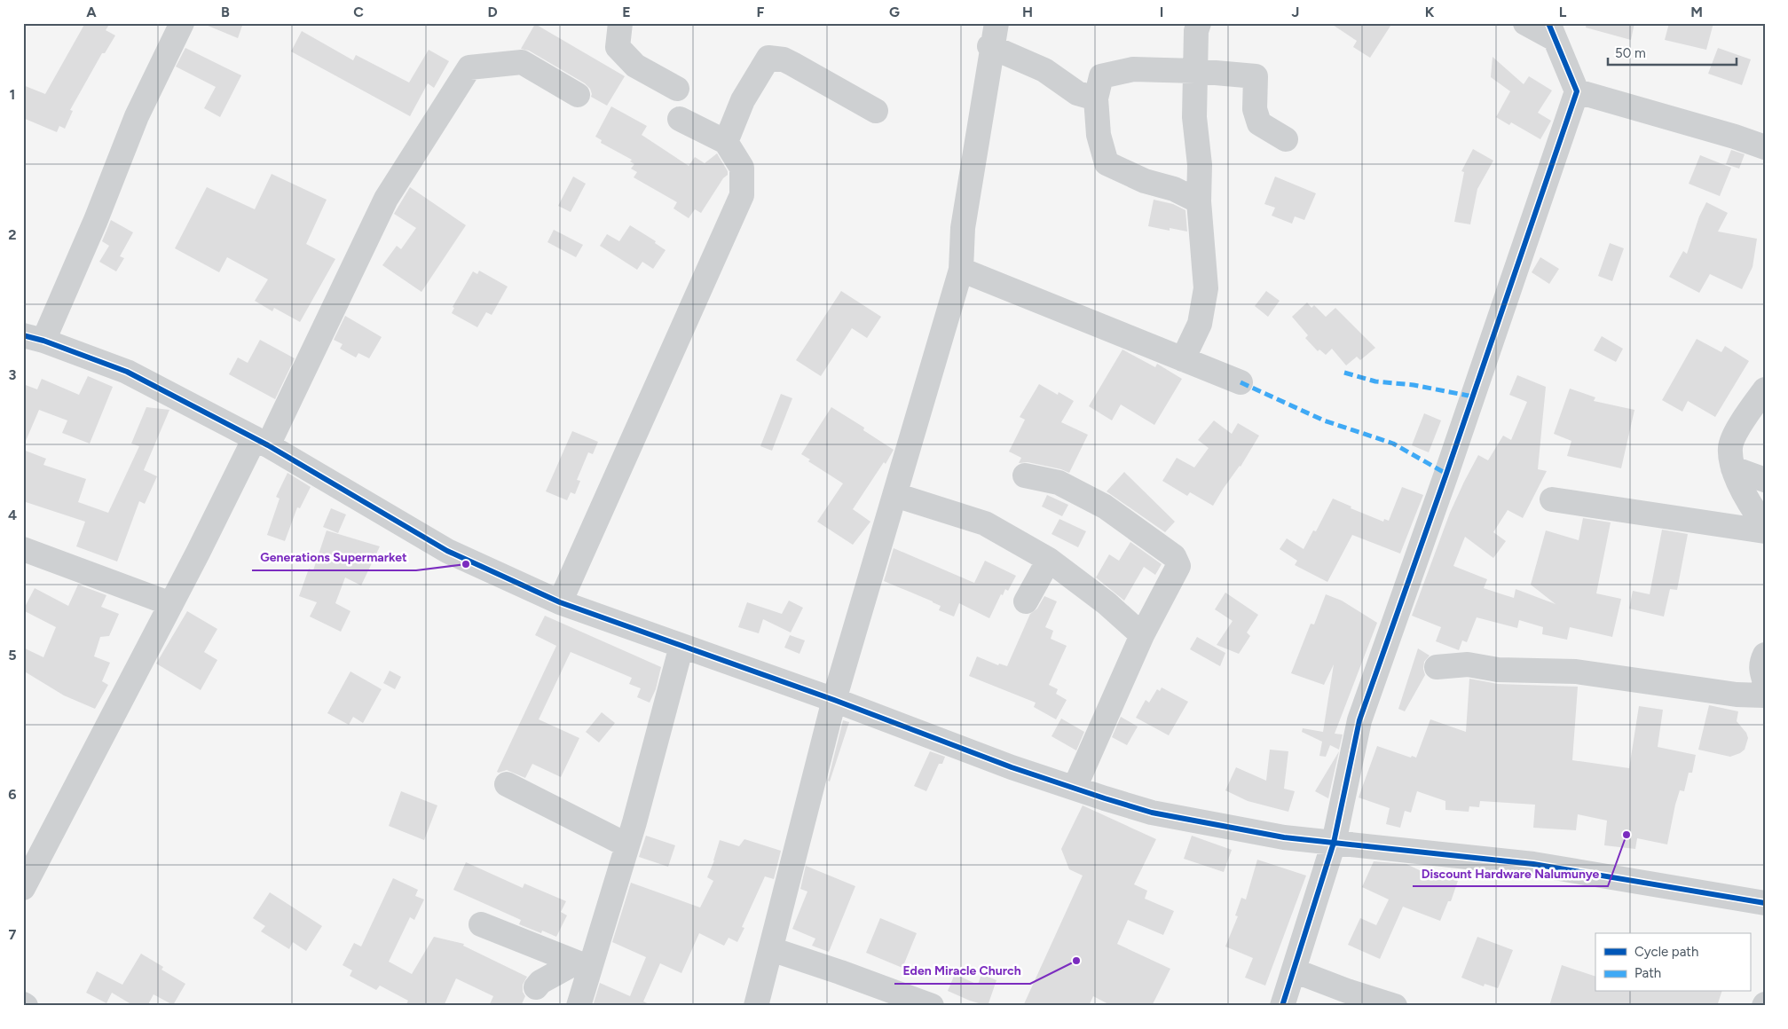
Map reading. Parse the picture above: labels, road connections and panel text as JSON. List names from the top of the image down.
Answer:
{
  "places": ["Generations Supermarket", "Discount Hardware Nalumunye", "Eden Miracle Church"],
  "legend": ["Cycle path", "Path"],
  "scale_bar": "50 m",
  "grid": {
    "columns": [
      "A",
      "B",
      "C",
      "D",
      "E",
      "F",
      "G",
      "H",
      "I",
      "J",
      "K",
      "L",
      "M"
    ],
    "rows": [
      "1",
      "2",
      "3",
      "4",
      "5",
      "6",
      "7"
    ]
  }
}
